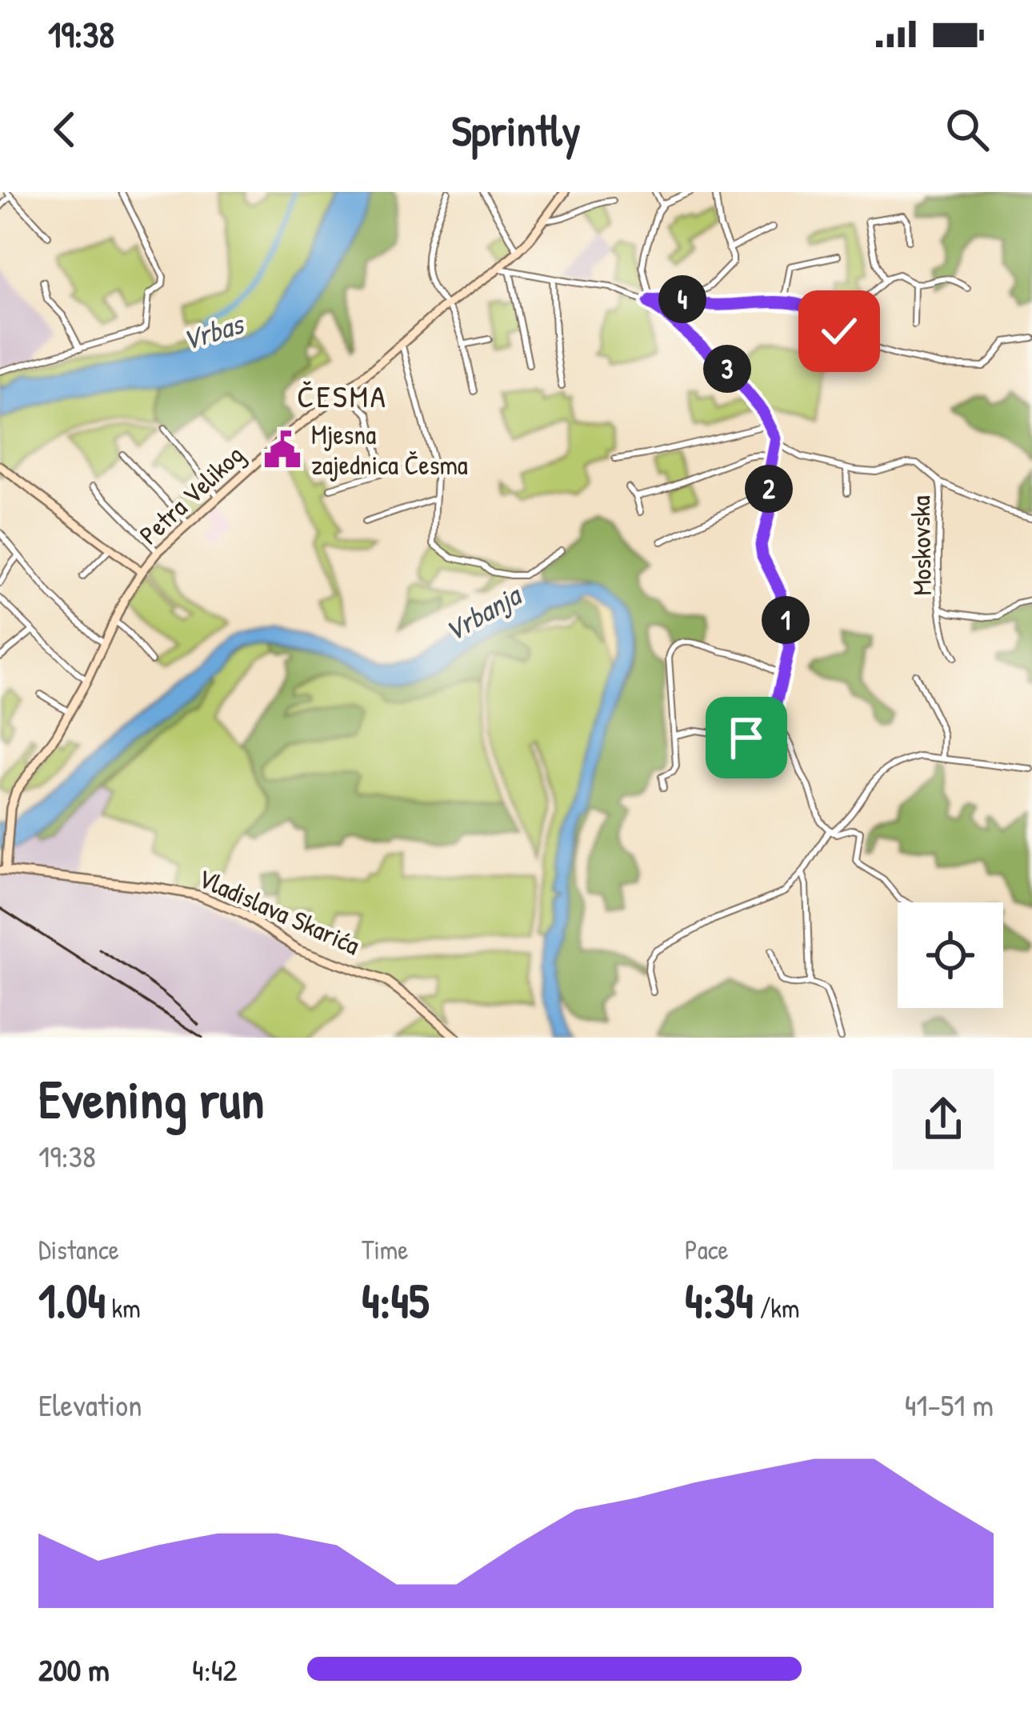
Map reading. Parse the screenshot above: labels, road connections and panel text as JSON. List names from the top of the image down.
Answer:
{
  "streets": {
    "street": ["Petra Velikog", "Moskovska", "Vladislava Skarića"]
  },
  "crossings": [
    ["Petra Velikog", "Vladislava Skarića"]
  ],
  "districts": ["ČESMA"],
  "water": ["Vrbas", "Vrbanja"],
  "places": {
    "public building": ["Mjesna zajednica Česma"]
  },
  "page": {
    "status": "19:38",
    "header": "Sprintly",
    "pins": [
      "4",
      "3",
      "2",
      "1"
    ],
    "heading": ["Evening run", "19:38"],
    "stats": [
      ["Distance", "1.04 km"],
      ["Time", "4:45"],
      ["Pace", "4:34 /km"]
    ],
    "chart": ["Elevation", "41–51 m"],
    "list": [
      {
        "name": "200 m",
        "note": "4:42"
      }
    ]
  }
}
